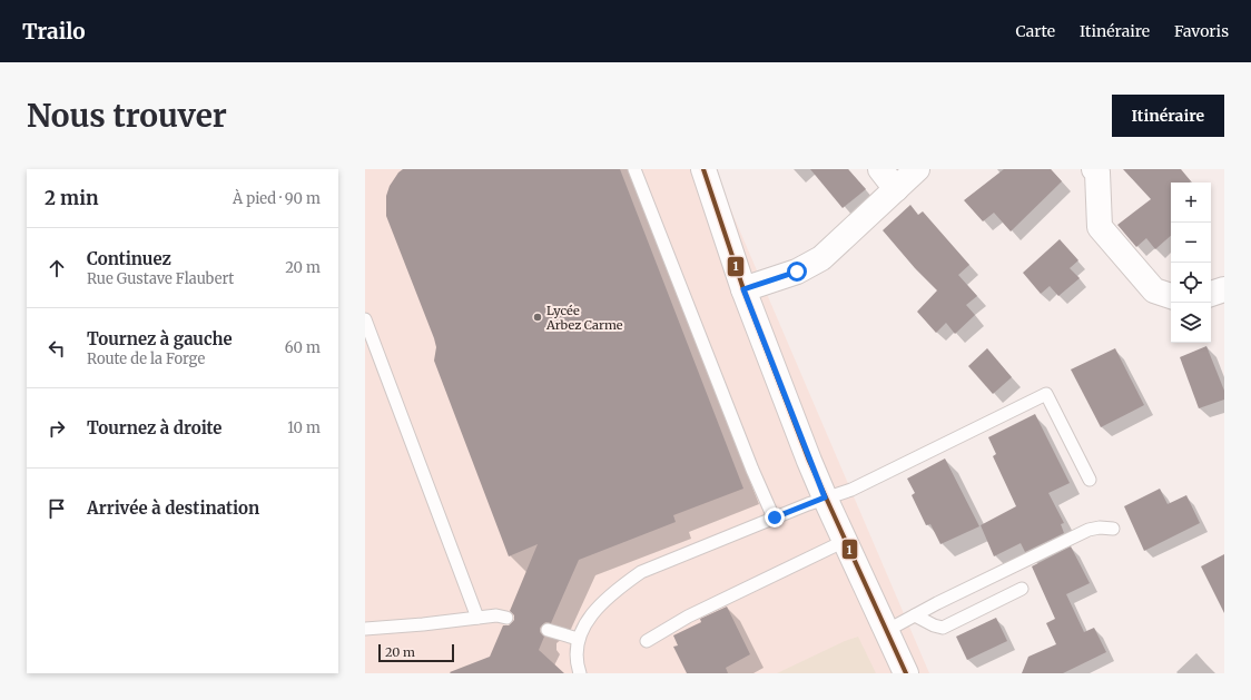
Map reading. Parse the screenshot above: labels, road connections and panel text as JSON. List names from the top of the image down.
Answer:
{
  "places": ["Lycée Arbez Carme"],
  "lines": ["transit line 1"],
  "scale_bar": "20 m",
  "page": {
    "header": "Trailo",
    "nav": ["Carte", "Itinéraire", "Favoris"],
    "buttons": "Itinéraire",
    "title": "Nous trouver",
    "heading": ["2 min", "À pied · 90 m"],
    "map_buttons": ["+", "−"],
    "list": [
      ["Continuez", "Rue Gustave Flaubert", "20 m"],
      ["Tournez à gauche", "Route de la Forge", "60 m"],
      ["Tournez à droite", "10 m"],
      "Arrivée à destination"
    ],
    "scale": "20 m"
  }
}
